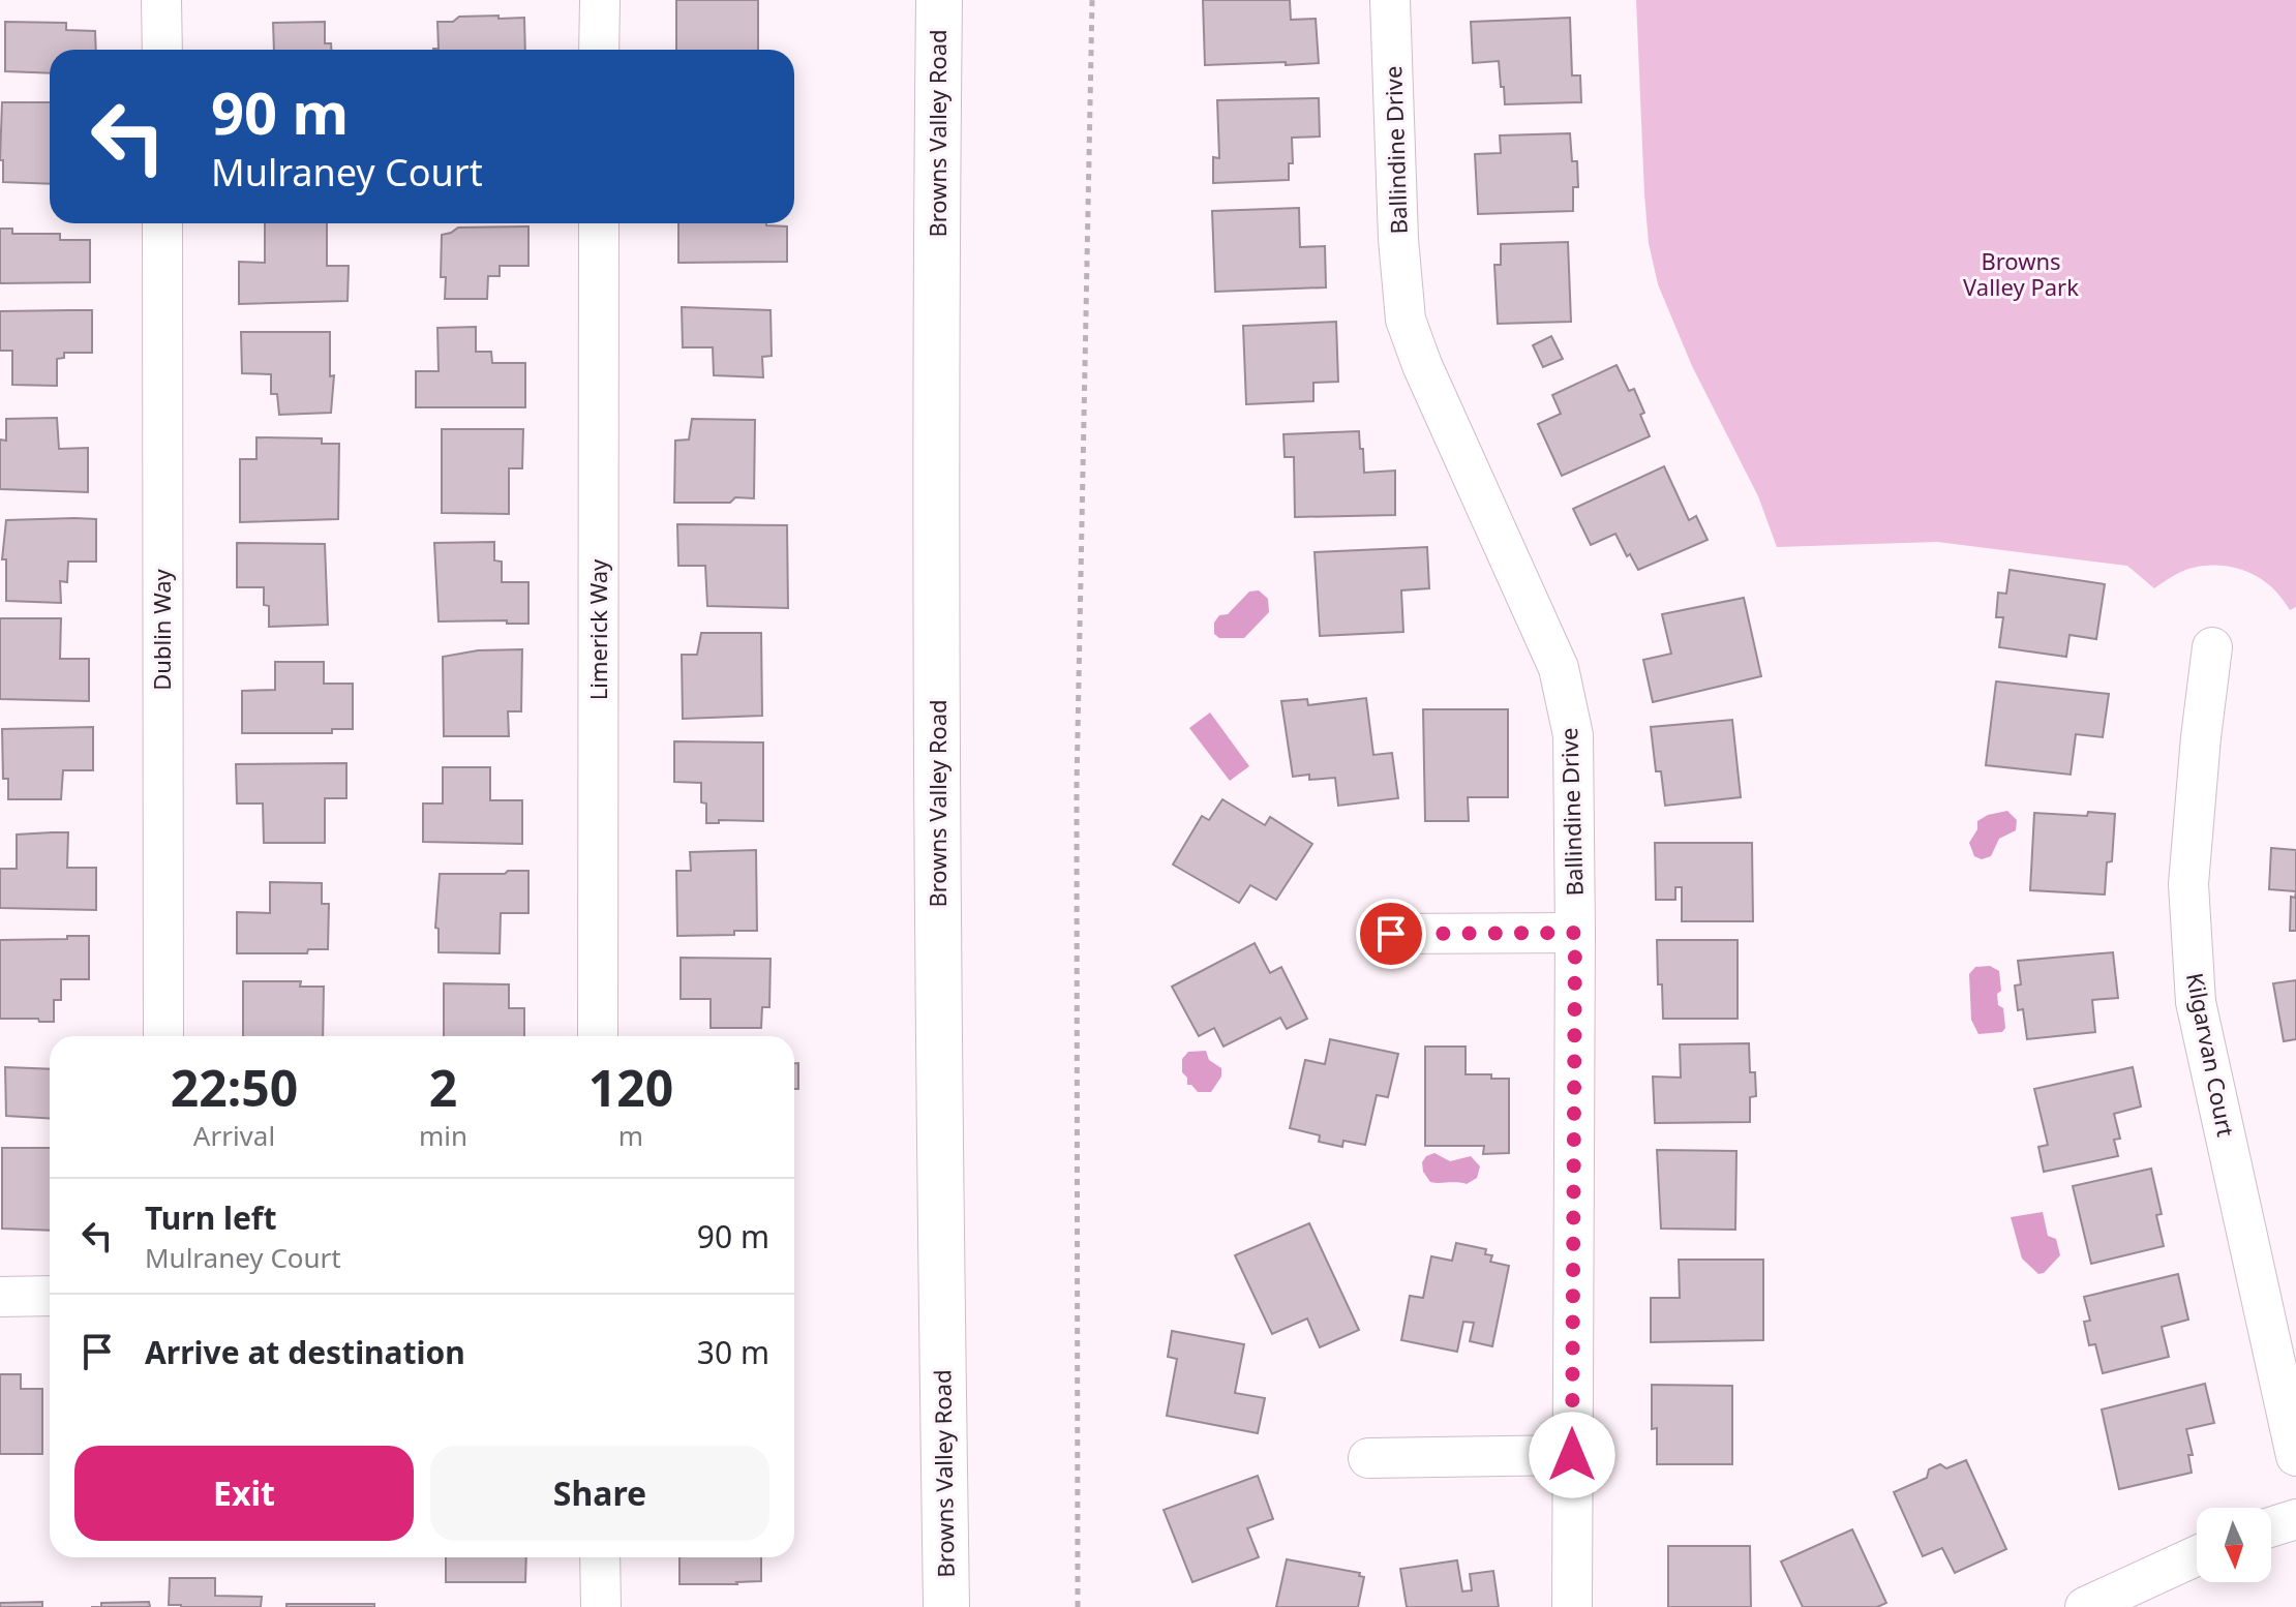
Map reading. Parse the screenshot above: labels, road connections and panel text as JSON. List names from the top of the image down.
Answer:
{
  "streets": {
    "main road": ["Browns Valley Road"],
    "street": [
      "Ballindine Drive",
      "Dublin Way",
      "Limerick Way",
      "Kilgarvan Court"
    ]
  },
  "parks": ["Browns Valley Park"],
  "north": "bottom",
  "page": {
    "turn": ["90 m", "Mulraney Court"],
    "eta": [
      "22:50",
      "Arrival",
      "2",
      "min",
      "120",
      "m"
    ],
    "list": [
      {
        "name": "Turn left",
        "note": "Mulraney Court",
        "value": "90 m"
      },
      {
        "name": "Arrive at destination",
        "value": "30 m"
      }
    ],
    "buttons": ["Exit", "Share"]
  }
}
